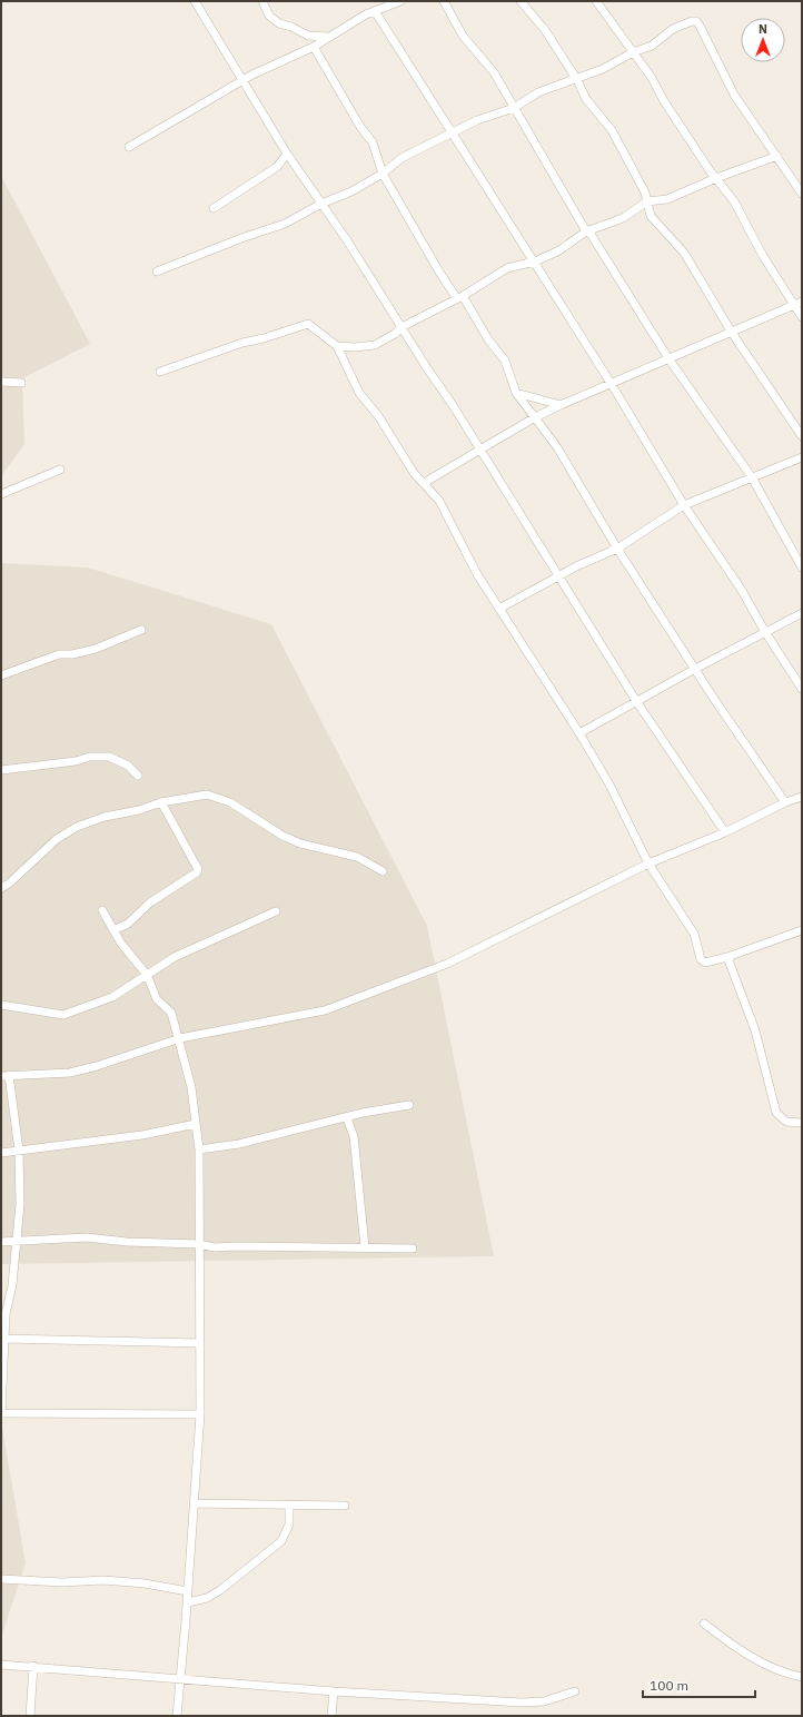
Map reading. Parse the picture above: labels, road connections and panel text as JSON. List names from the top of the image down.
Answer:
{
  "scale_bar": "100 m",
  "north": "top"
}
